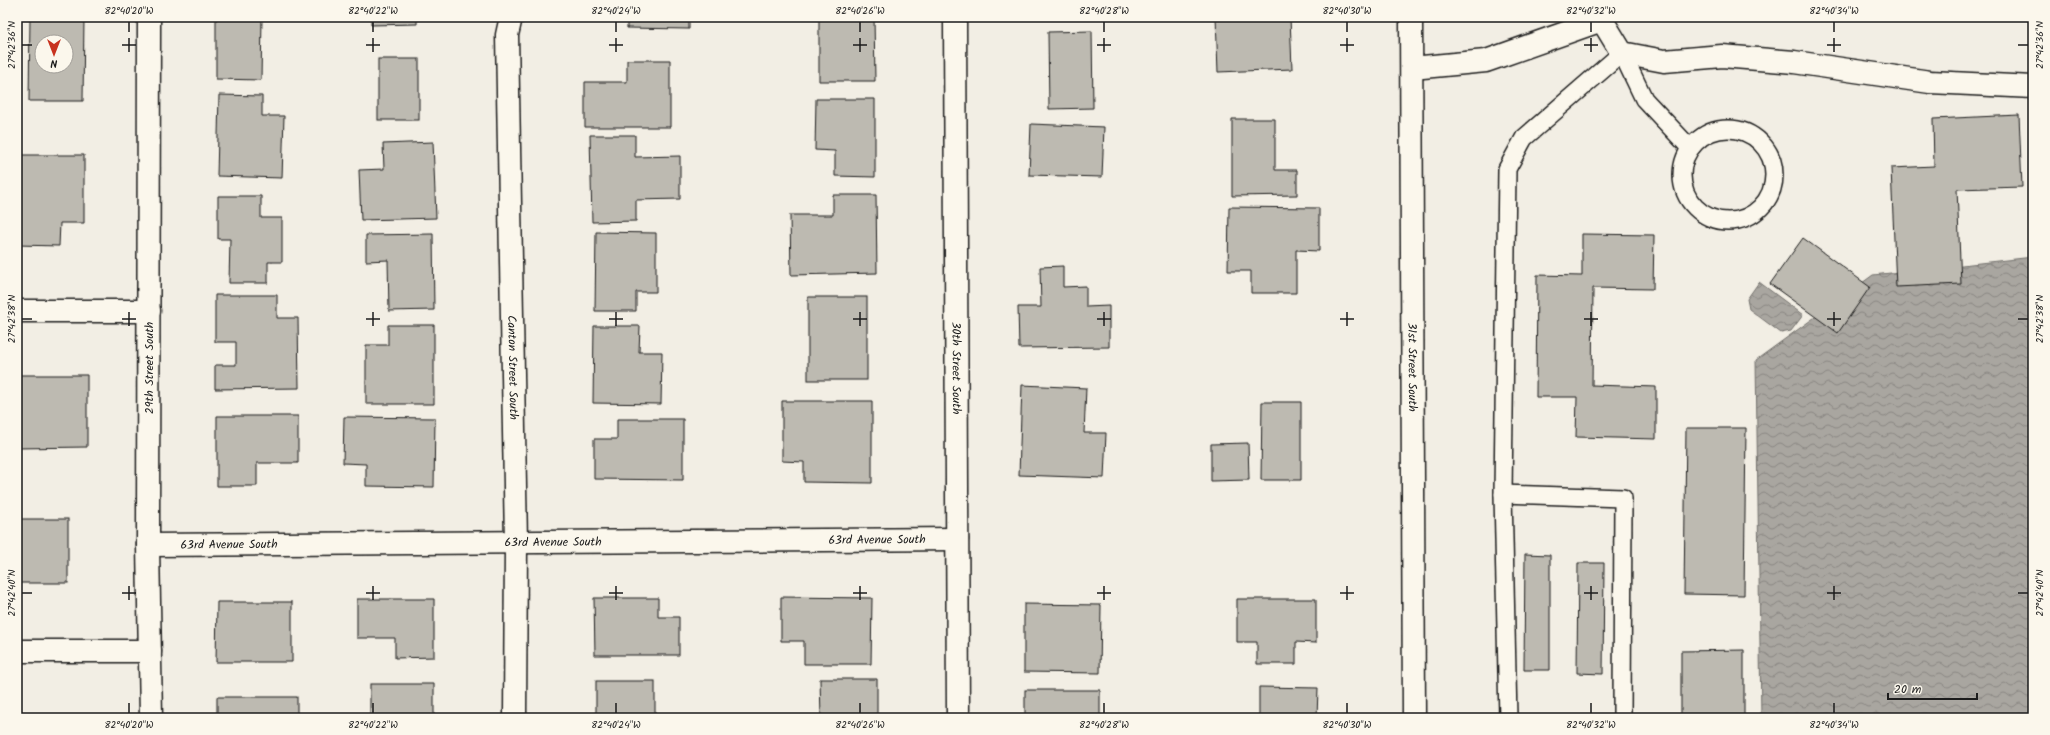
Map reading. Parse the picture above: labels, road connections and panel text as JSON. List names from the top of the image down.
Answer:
{
  "streets": {
    "street": [
      "Canton Street South",
      "30th Street South",
      "31st Street South",
      "29th Street South",
      "63rd Avenue South"
    ]
  },
  "crossings": [
    ["Canton Street South", "63rd Avenue South"],
    ["30th Street South", "63rd Avenue South"],
    ["29th Street South", "63rd Avenue South"]
  ],
  "scale_bar": "20 m",
  "north": "bottom",
  "coordinates": [
    "82°40'20\"W",
    "82°40'22\"W",
    "82°40'24\"W",
    "82°40'26\"W",
    "82°40'28\"W",
    "82°40'30\"W",
    "82°40'32\"W",
    "82°40'34\"W",
    "27°42'36\"N",
    "27°42'38\"N",
    "27°42'40\"N"
  ]
}
